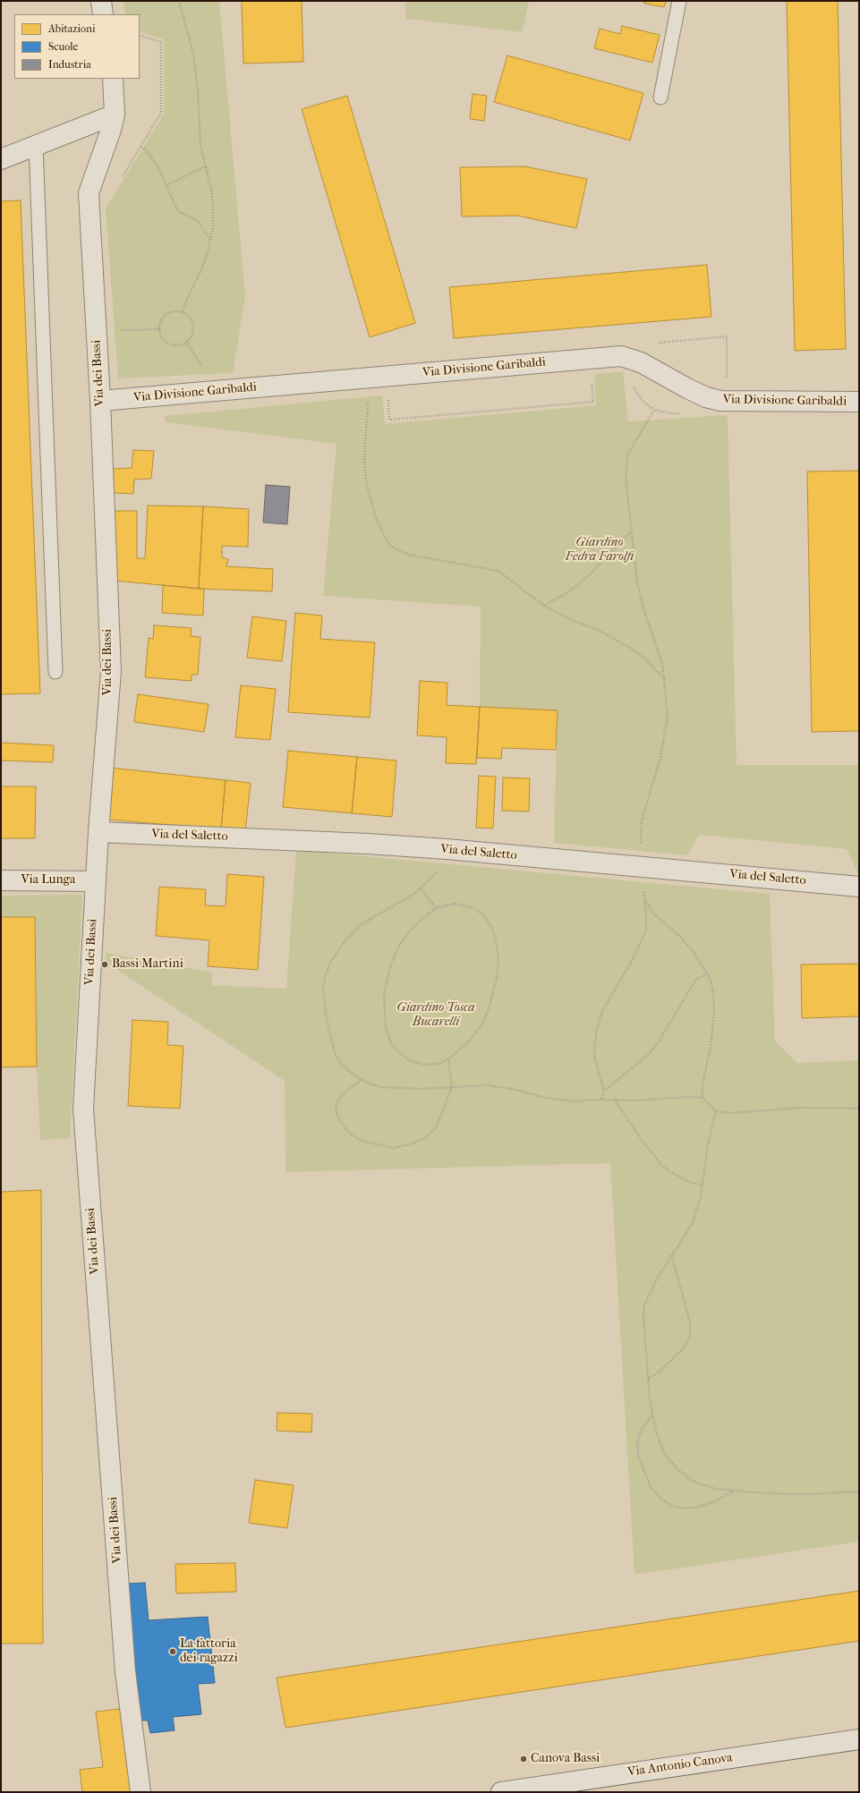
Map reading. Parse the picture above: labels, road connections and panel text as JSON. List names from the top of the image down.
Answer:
{
  "streets": {
    "street": [
      "Via Divisione Garibaldi",
      "Via dei Bassi",
      "Via del Saletto",
      "Via Lunga",
      "Via Antonio Canova"
    ]
  },
  "crossings": [
    ["Via Divisione Garibaldi", "Via dei Bassi"],
    ["Via dei Bassi", "Via del Saletto"],
    ["Via dei Bassi", "Via Lunga"]
  ],
  "parks": ["Giardino Fedra Farolfi", "Giardino Tosca Bucarelli"],
  "places": ["Bassi Martini", "La fattoria dei ragazzi", "Canova Bassi"],
  "legend": ["Abitazioni", "Scuole", "Industria"]
}
